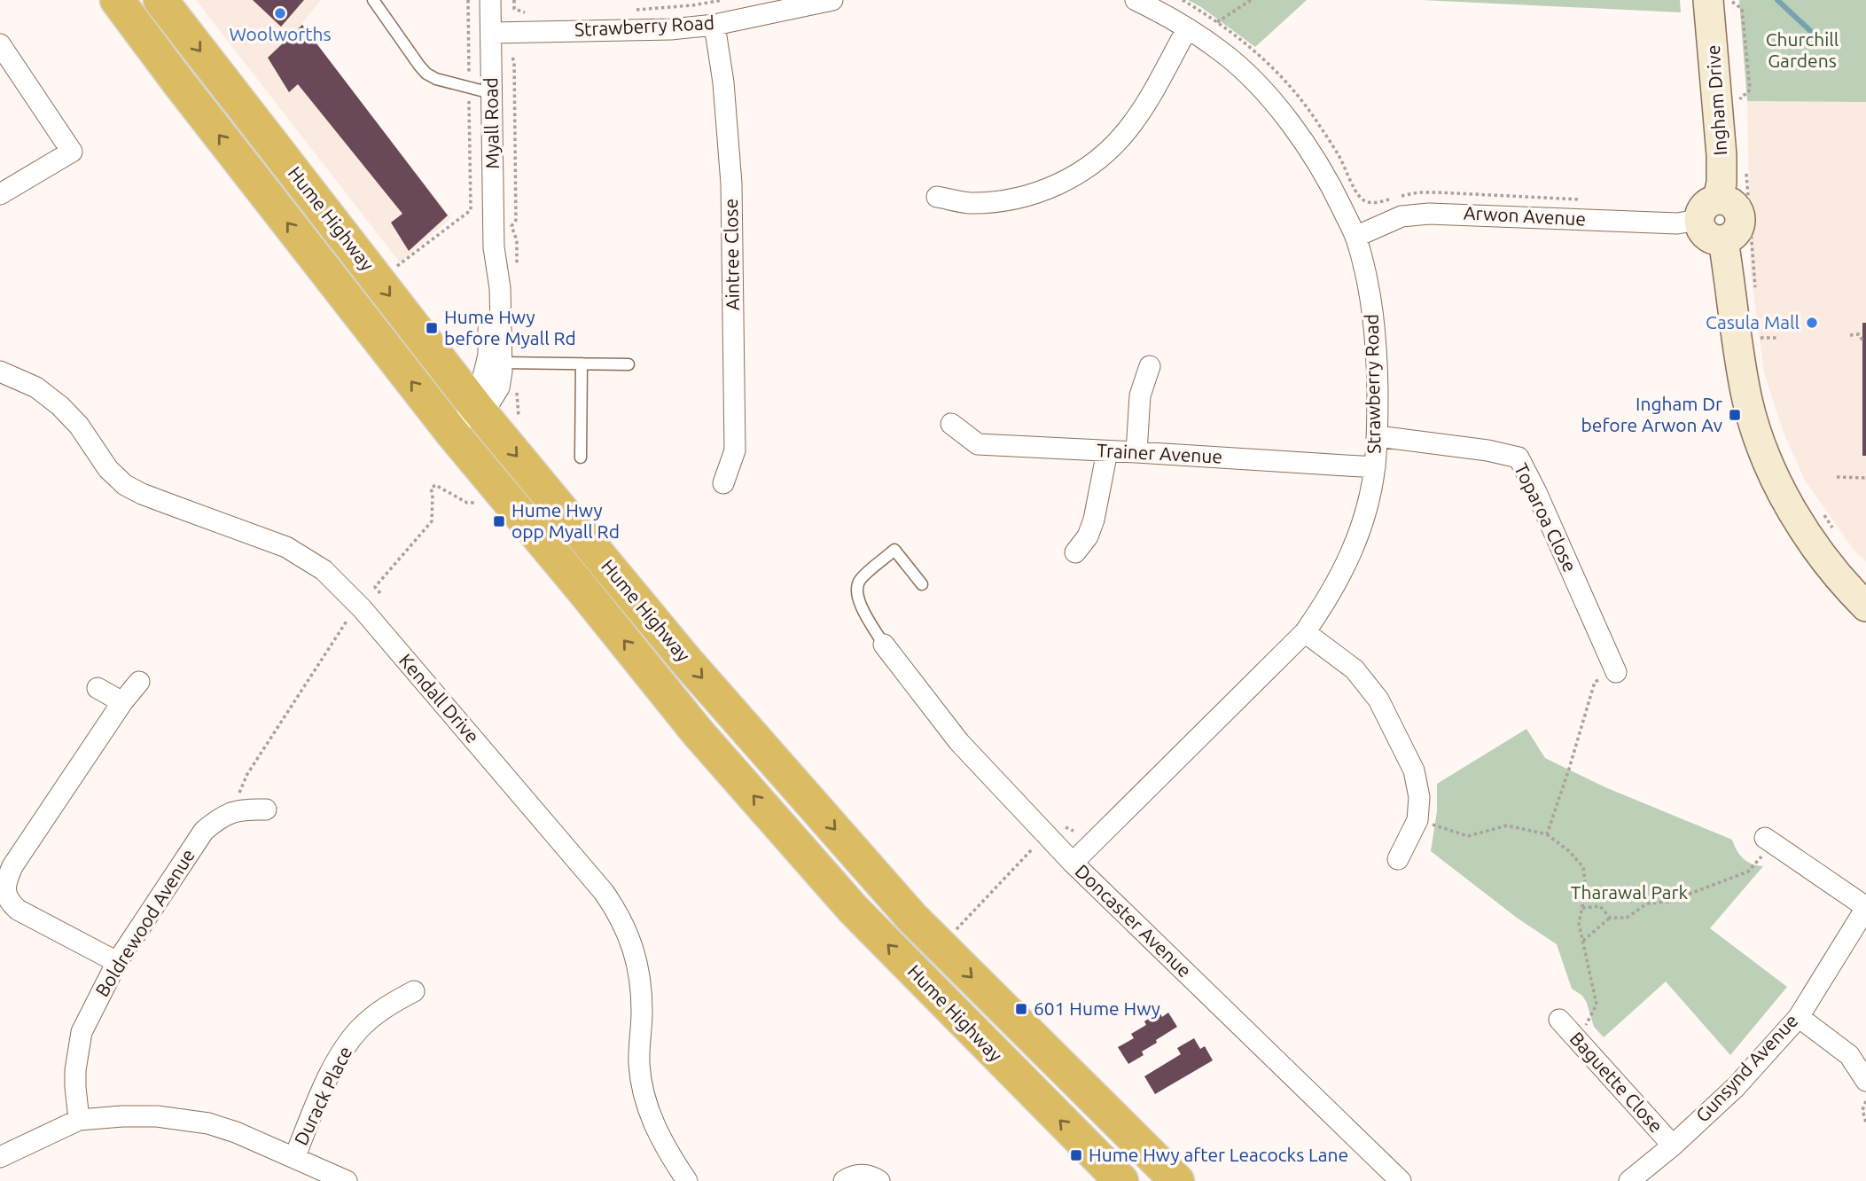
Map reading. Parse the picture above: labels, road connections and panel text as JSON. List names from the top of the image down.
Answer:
{
  "streets": {
    "highway": ["Hume Highway"],
    "street": [
      "Strawberry Road",
      "Ingham Drive",
      "Myall Road",
      "Arwon Avenue",
      "Aintree Close",
      "Trainer Avenue",
      "Toparoa Close",
      "Kendall Drive",
      "Doncaster Avenue",
      "Boldrewood Avenue",
      "Gunsynd Avenue",
      "Baguette Close",
      "Durack Place"
    ]
  },
  "crossings": [
    ["Strawberry Road", "Myall Road"],
    ["Strawberry Road", "Arwon Avenue"],
    ["Strawberry Road", "Aintree Close"],
    ["Strawberry Road", "Trainer Avenue"],
    ["Strawberry Road", "Toparoa Close"],
    ["Strawberry Road", "Doncaster Avenue"],
    ["Ingham Drive", "Arwon Avenue"],
    ["Myall Road", "Hume Highway"],
    ["Gunsynd Avenue", "Baguette Close"]
  ],
  "parks": ["Churchill Gardens", "Tharawal Park"],
  "places": {
    "other": ["Woolworths", "Casula Mall"],
    "transit": [
      "Hume Hwy before Myall Rd",
      "Ingham Dr before Arwon Av",
      "Hume Hwy opp Myall Rd",
      "601 Hume Hwy",
      "Hume Hwy after Leacocks Lane"
    ]
  }
}
